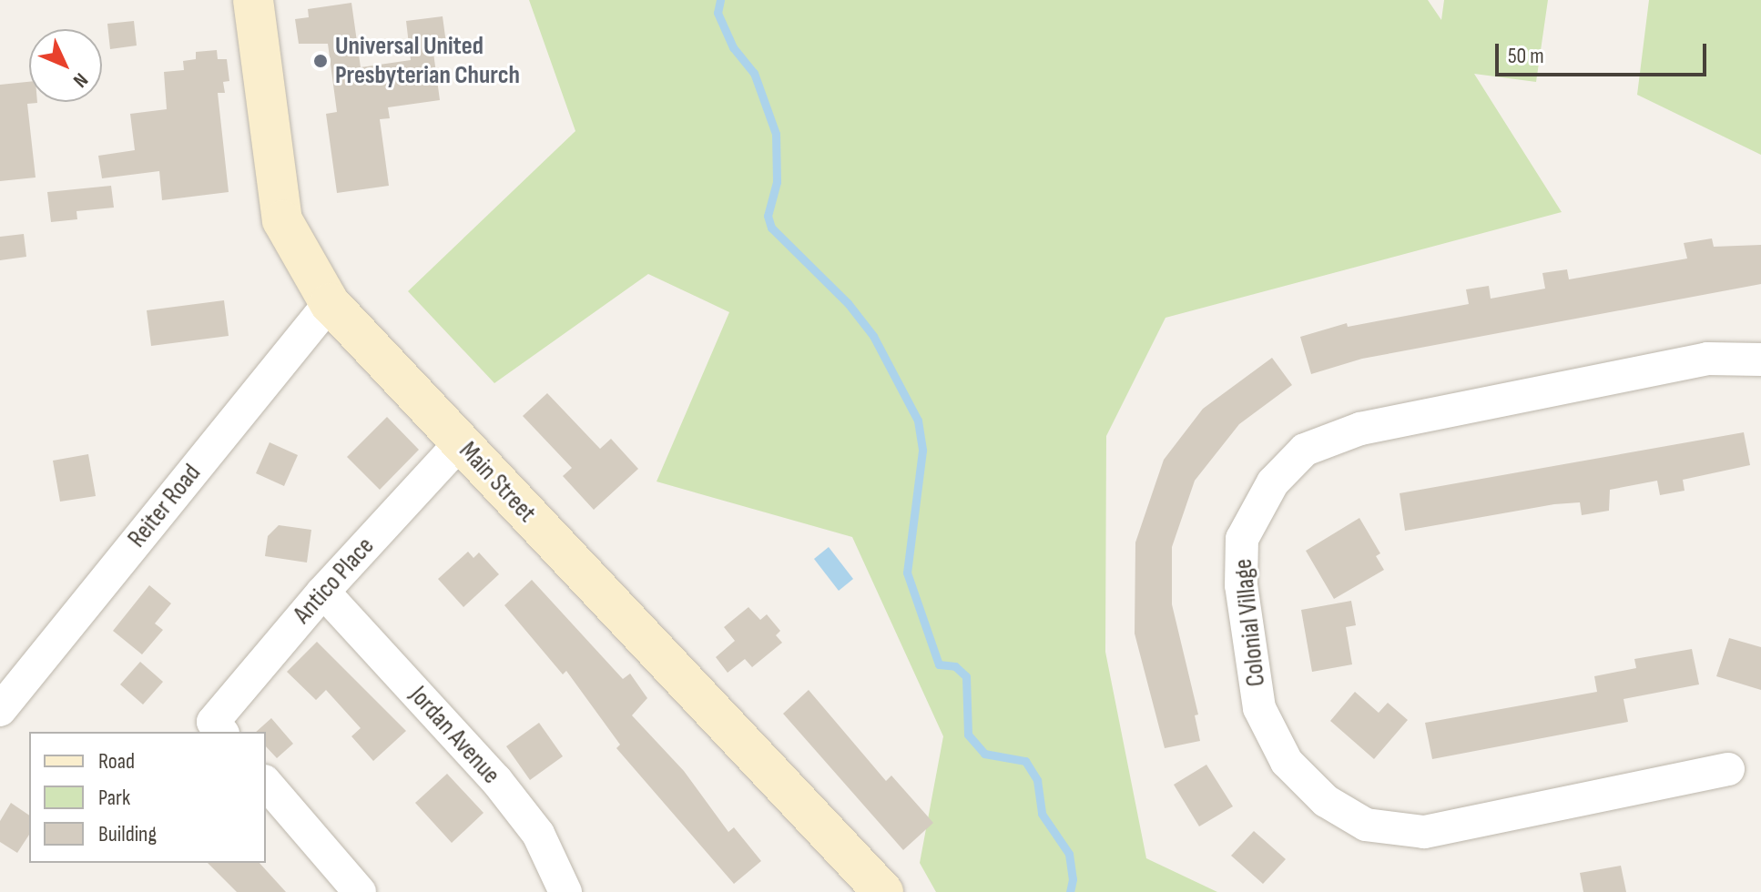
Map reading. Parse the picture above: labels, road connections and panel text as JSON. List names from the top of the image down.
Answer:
{
  "streets": {
    "street": [
      "Main Street",
      "Reiter Road",
      "Antico Place",
      "Colonial Village",
      "Jordan Avenue"
    ]
  },
  "crossings": [
    ["Main Street", "Reiter Road"],
    ["Main Street", "Antico Place"],
    ["Antico Place", "Jordan Avenue"]
  ],
  "places": ["Universal United Presbyterian Church"],
  "legend": ["Road", "Park", "Building"],
  "scale_bar": "50 m",
  "north": "bottom right"
}
